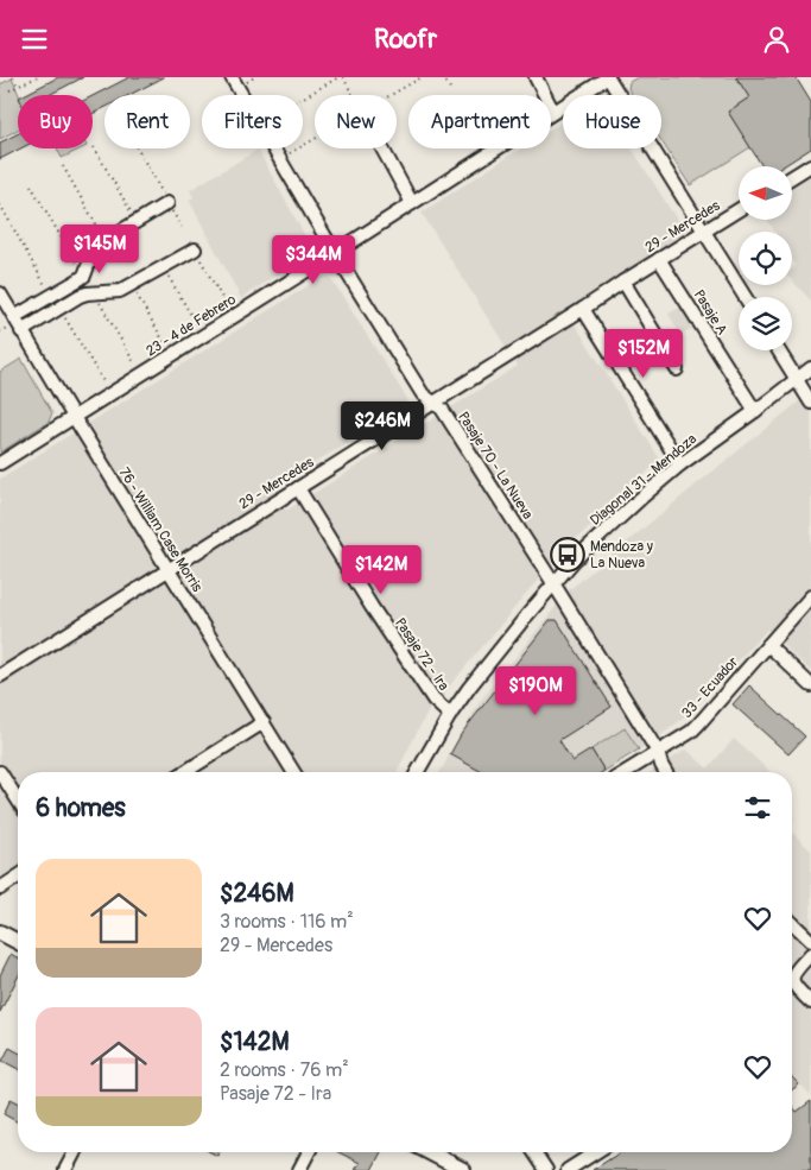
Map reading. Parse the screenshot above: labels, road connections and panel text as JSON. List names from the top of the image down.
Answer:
{
  "streets": {
    "street": [
      "29 - Mercedes",
      "Pasaje A",
      "23 - 4 de Febrero",
      "Pasaje 70 - La Nueva",
      "Diagonal 31 - Mendoza",
      "76 - William Case Morris",
      "Pasaje 72 - Ira",
      "33 - Ecuador"
    ]
  },
  "crossings": [
    ["29 - Mercedes", "Pasaje A"],
    ["29 - Mercedes", "Pasaje 70 - La Nueva"],
    ["29 - Mercedes", "76 - William Case Morris"],
    ["29 - Mercedes", "Pasaje 72 - Ira"],
    ["Pasaje A", "Diagonal 31 - Mendoza"],
    ["23 - 4 de Febrero", "Pasaje 70 - La Nueva"],
    ["23 - 4 de Febrero", "76 - William Case Morris"],
    ["Pasaje 70 - La Nueva", "Diagonal 31 - Mendoza"],
    ["Pasaje 70 - La Nueva", "33 - Ecuador"],
    ["Diagonal 31 - Mendoza", "Pasaje 72 - Ira"]
  ],
  "places": {
    "bus stop": ["Mendoza y La Nueva"]
  },
  "north": "left",
  "page": {
    "header": "Roofr",
    "chip": [
      "Buy",
      "Rent",
      "Filters",
      "New",
      "Apartment",
      "House"
    ],
    "price": [
      "$145M",
      "$344M",
      "$152M",
      "$246M",
      "$142M",
      "$190M"
    ],
    "heading": "6 homes",
    "list": [
      {
        "name": "$246M",
        "note": "3 rooms · 116 m² · 29 - Mercedes"
      },
      {
        "name": "$142M",
        "note": "2 rooms · 76 m² · Pasaje 72 - Ira"
      }
    ]
  }
}
